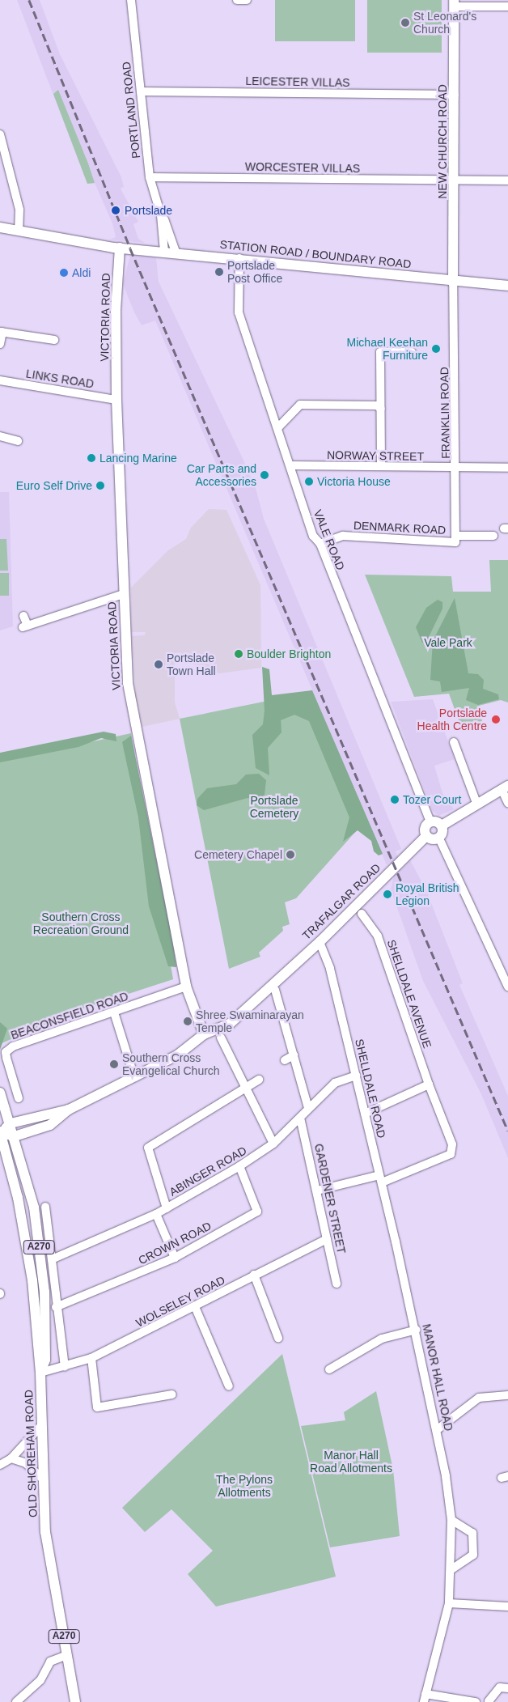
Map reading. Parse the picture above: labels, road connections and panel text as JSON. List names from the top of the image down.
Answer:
{
  "streets": {
    "main road": [
      "NEW CHURCH ROAD",
      "STATION ROAD / BOUNDARY ROAD",
      "VICTORIA ROAD",
      "TRAFALGAR ROAD",
      "A270",
      "OLD SHOREHAM ROAD"
    ],
    "street": [
      "LEICESTER VILLAS",
      "PORTLAND ROAD",
      "WORCESTER VILLAS",
      "LINKS ROAD",
      "FRANKLIN ROAD",
      "NORWAY STREET",
      "DENMARK ROAD",
      "VALE ROAD",
      "SHELLDALE AVENUE",
      "BEACONSFIELD ROAD",
      "SHELLDALE ROAD",
      "ABINGER ROAD",
      "GARDENER STREET",
      "CROWN ROAD",
      "WOLSELEY ROAD",
      "MANOR HALL ROAD"
    ]
  },
  "crossings": [
    ["LEICESTER VILLAS", "PORTLAND ROAD"],
    ["LEICESTER VILLAS", "NEW CHURCH ROAD"],
    ["PORTLAND ROAD", "WORCESTER VILLAS"],
    ["PORTLAND ROAD", "STATION ROAD / BOUNDARY ROAD"],
    ["NEW CHURCH ROAD", "WORCESTER VILLAS"],
    ["NEW CHURCH ROAD", "STATION ROAD / BOUNDARY ROAD"],
    ["NEW CHURCH ROAD", "FRANKLIN ROAD"],
    ["STATION ROAD / BOUNDARY ROAD", "VICTORIA ROAD"],
    ["STATION ROAD / BOUNDARY ROAD", "FRANKLIN ROAD"],
    ["STATION ROAD / BOUNDARY ROAD", "VALE ROAD"],
    ["VICTORIA ROAD", "LINKS ROAD"],
    ["VICTORIA ROAD", "TRAFALGAR ROAD"],
    ["VICTORIA ROAD", "BEACONSFIELD ROAD"],
    ["FRANKLIN ROAD", "NORWAY STREET"],
    ["FRANKLIN ROAD", "DENMARK ROAD"],
    ["NORWAY STREET", "VALE ROAD"],
    ["DENMARK ROAD", "VALE ROAD"],
    ["TRAFALGAR ROAD", "SHELLDALE ROAD"],
    ["TRAFALGAR ROAD", "OLD SHOREHAM ROAD"],
    ["SHELLDALE AVENUE", "SHELLDALE ROAD"],
    ["SHELLDALE ROAD", "ABINGER ROAD"],
    ["SHELLDALE ROAD", "MANOR HALL ROAD"],
    ["ABINGER ROAD", "GARDENER STREET"],
    ["ABINGER ROAD", "CROWN ROAD"],
    ["GARDENER STREET", "WOLSELEY ROAD"],
    ["WOLSELEY ROAD", "OLD SHOREHAM ROAD"]
  ],
  "parks": [
    "Vale Park",
    "Portslade Cemetery",
    "Southern Cross Recreation Ground",
    "Manor Hall Road Allotments",
    "The Pylons Allotments"
  ],
  "places": [
    "St Leonard's Church",
    "Portslade",
    "Portslade Post Office",
    "Aldi",
    "Michael Keehan Furniture",
    "Lancing Marine",
    "Car Parts and Accessories",
    "Victoria House",
    "Euro Self Drive",
    "Boulder Brighton",
    "Portslade Town Hall",
    "Portslade Health Centre",
    "Tozer Court",
    "Cemetery Chapel",
    "Royal British Legion",
    "Shree Swaminarayan Temple",
    "Southern Cross Evangelical Church"
  ]
}
